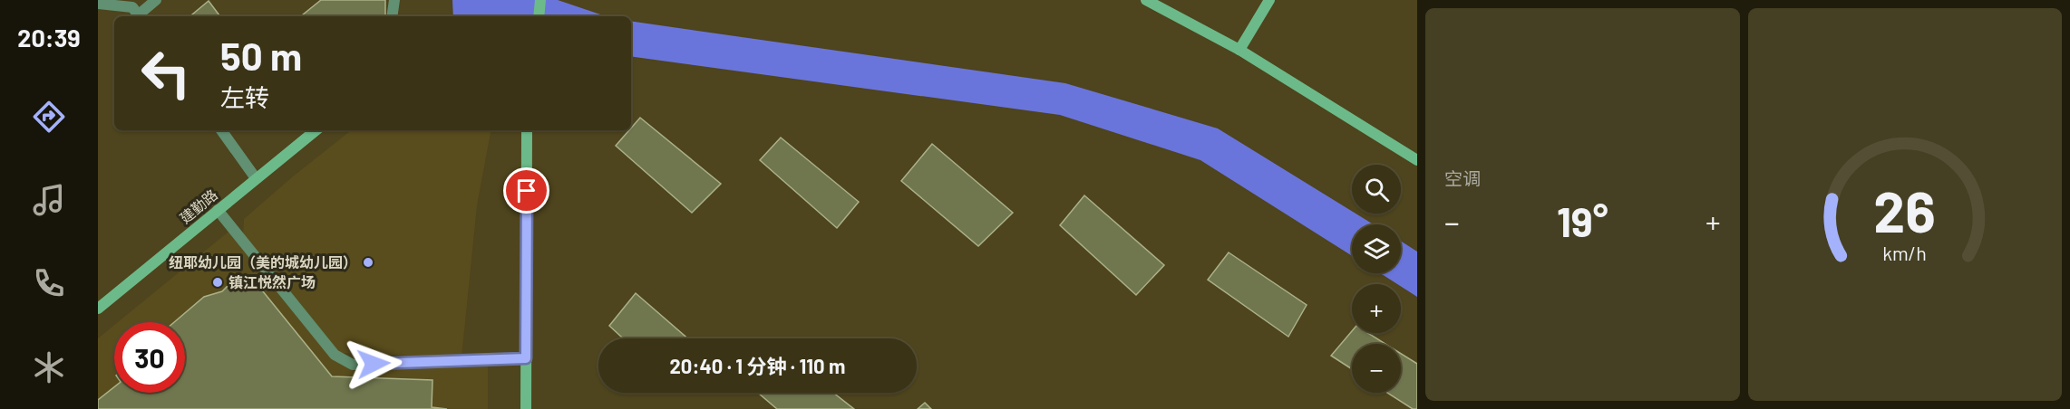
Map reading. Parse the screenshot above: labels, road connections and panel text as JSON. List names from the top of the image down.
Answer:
{
  "streets": {
    "street": ["建勤路"]
  },
  "places": ["纽耶幼儿园（美的城幼儿园）", "镇江悦然广场"],
  "page": {
    "tabs": "20:39",
    "tile": "空调",
    "turn": ["50 m", "左转"],
    "map_buttons": ["+", "−"],
    "heat": ["−", "19°", "+"],
    "limit": "30",
    "trip": "20:40 · 1 分钟 · 110 m",
    "gauge": ["26", "km/h"]
  }
}
